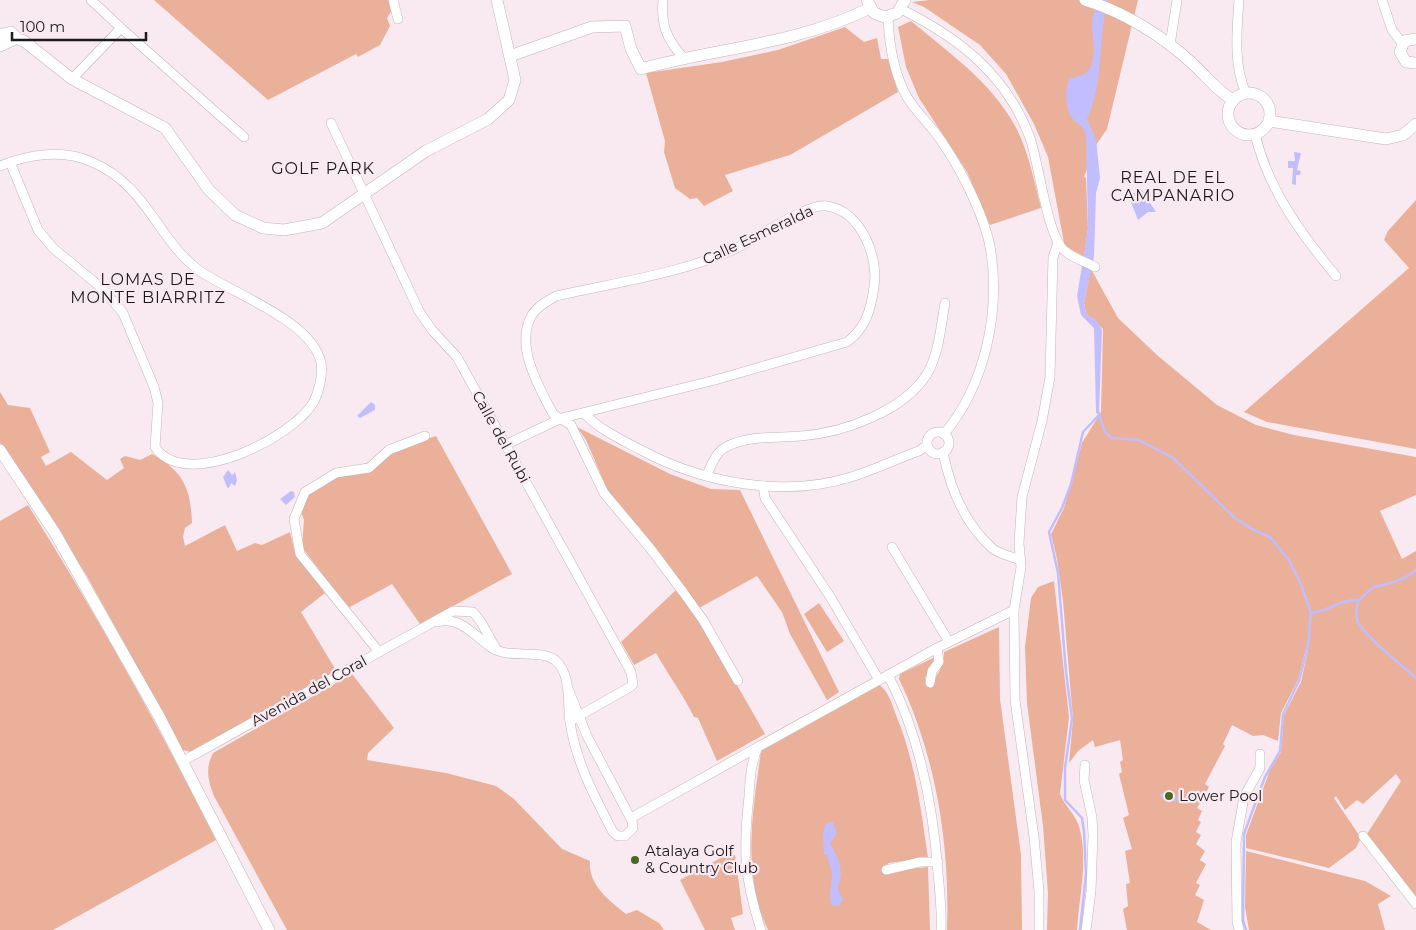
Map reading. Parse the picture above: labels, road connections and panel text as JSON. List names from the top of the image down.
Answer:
{
  "streets": {
    "street": ["Calle Esmeralda", "Calle del Rubi", "Avenida del Coral"]
  },
  "crossings": [
    ["Calle Esmeralda", "Calle del Rubi"]
  ],
  "districts": ["GOLF PARK", "REAL DE EL CAMPANARIO", "LOMAS DE MONTE BIARRITZ"],
  "places": ["Lower Pool", "Atalaya Golf & Country Club"],
  "scale_bar": "100 m"
}
